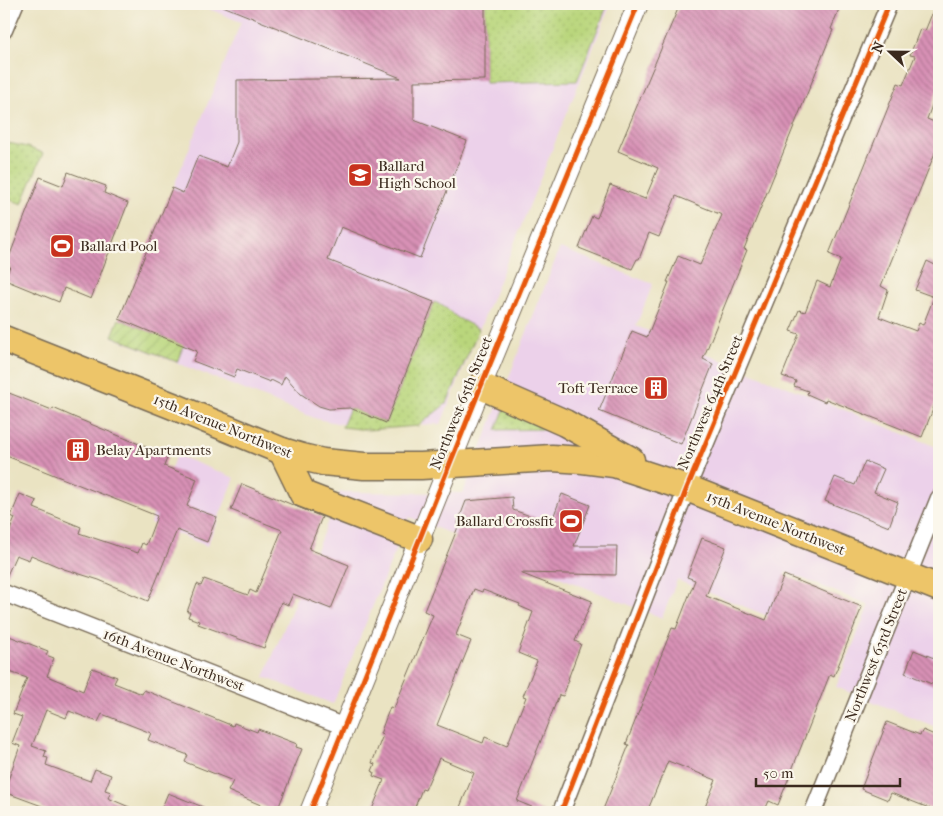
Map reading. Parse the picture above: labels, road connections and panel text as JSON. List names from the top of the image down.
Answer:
{
  "streets": {
    "main road": ["15th Avenue Northwest"],
    "street": [
      "Northwest 64th Street",
      "Northwest 65th Street",
      "Northwest 63rd Street",
      "16th Avenue Northwest"
    ]
  },
  "crossings": [
    ["Northwest 64th Street", "15th Avenue Northwest"],
    ["Northwest 65th Street", "15th Avenue Northwest"],
    ["Northwest 65th Street", "16th Avenue Northwest"],
    ["15th Avenue Northwest", "Northwest 63rd Street"]
  ],
  "places": {
    "school or university": ["Ballard High School"],
    "sports": ["Ballard Pool", "Ballard Crossfit"],
    "building": ["Toft Terrace", "Belay Apartments"]
  },
  "scale_bar": "50 m",
  "north": "left"
}
